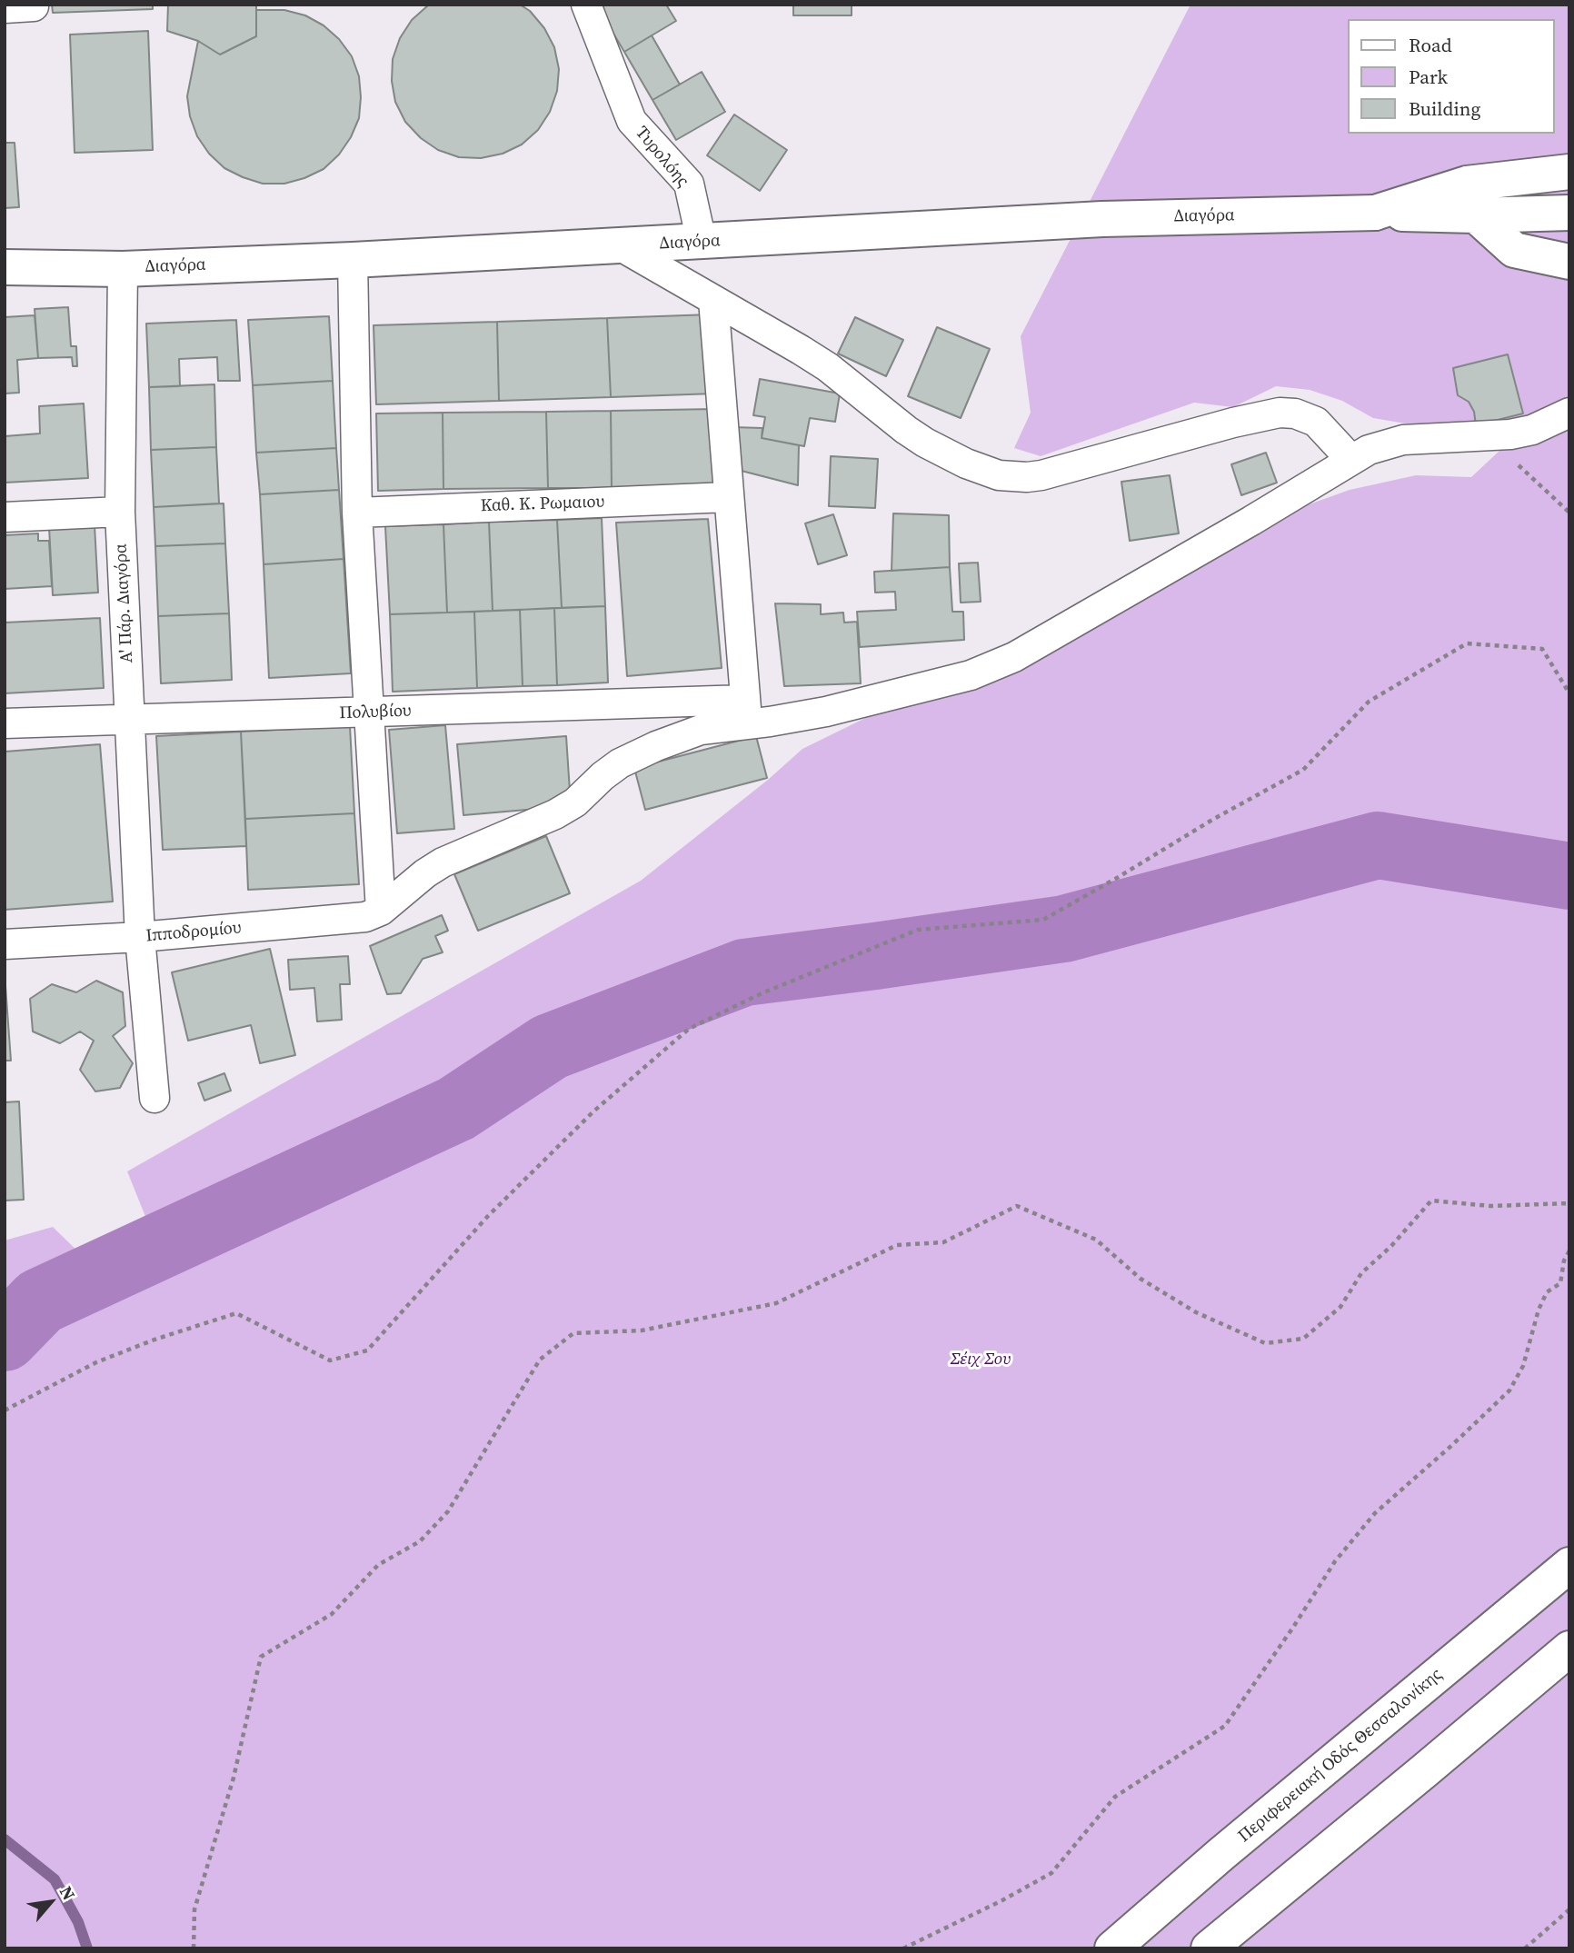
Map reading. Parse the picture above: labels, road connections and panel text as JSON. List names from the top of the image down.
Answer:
{
  "streets": {
    "main road": ["Διαγόρα", "Περιφερειακή Οδός Θεσσαλονίκης"],
    "street": [
      "Τυρολόης",
      "Καθ. Κ. Ρωμαιου",
      "Α' Πάρ. Διαγόρα",
      "Πολυβίου",
      "Ιπποδρομίου"
    ]
  },
  "crossings": [
    ["Τυρολόης", "Διαγόρα"],
    ["Διαγόρα", "Α' Πάρ. Διαγόρα"],
    ["Α' Πάρ. Διαγόρα", "Πολυβίου"],
    ["Α' Πάρ. Διαγόρα", "Ιπποδρομίου"]
  ],
  "parks": ["Σέιχ Σου"],
  "legend": ["Road", "Park", "Building"],
  "north": "top right"
}
